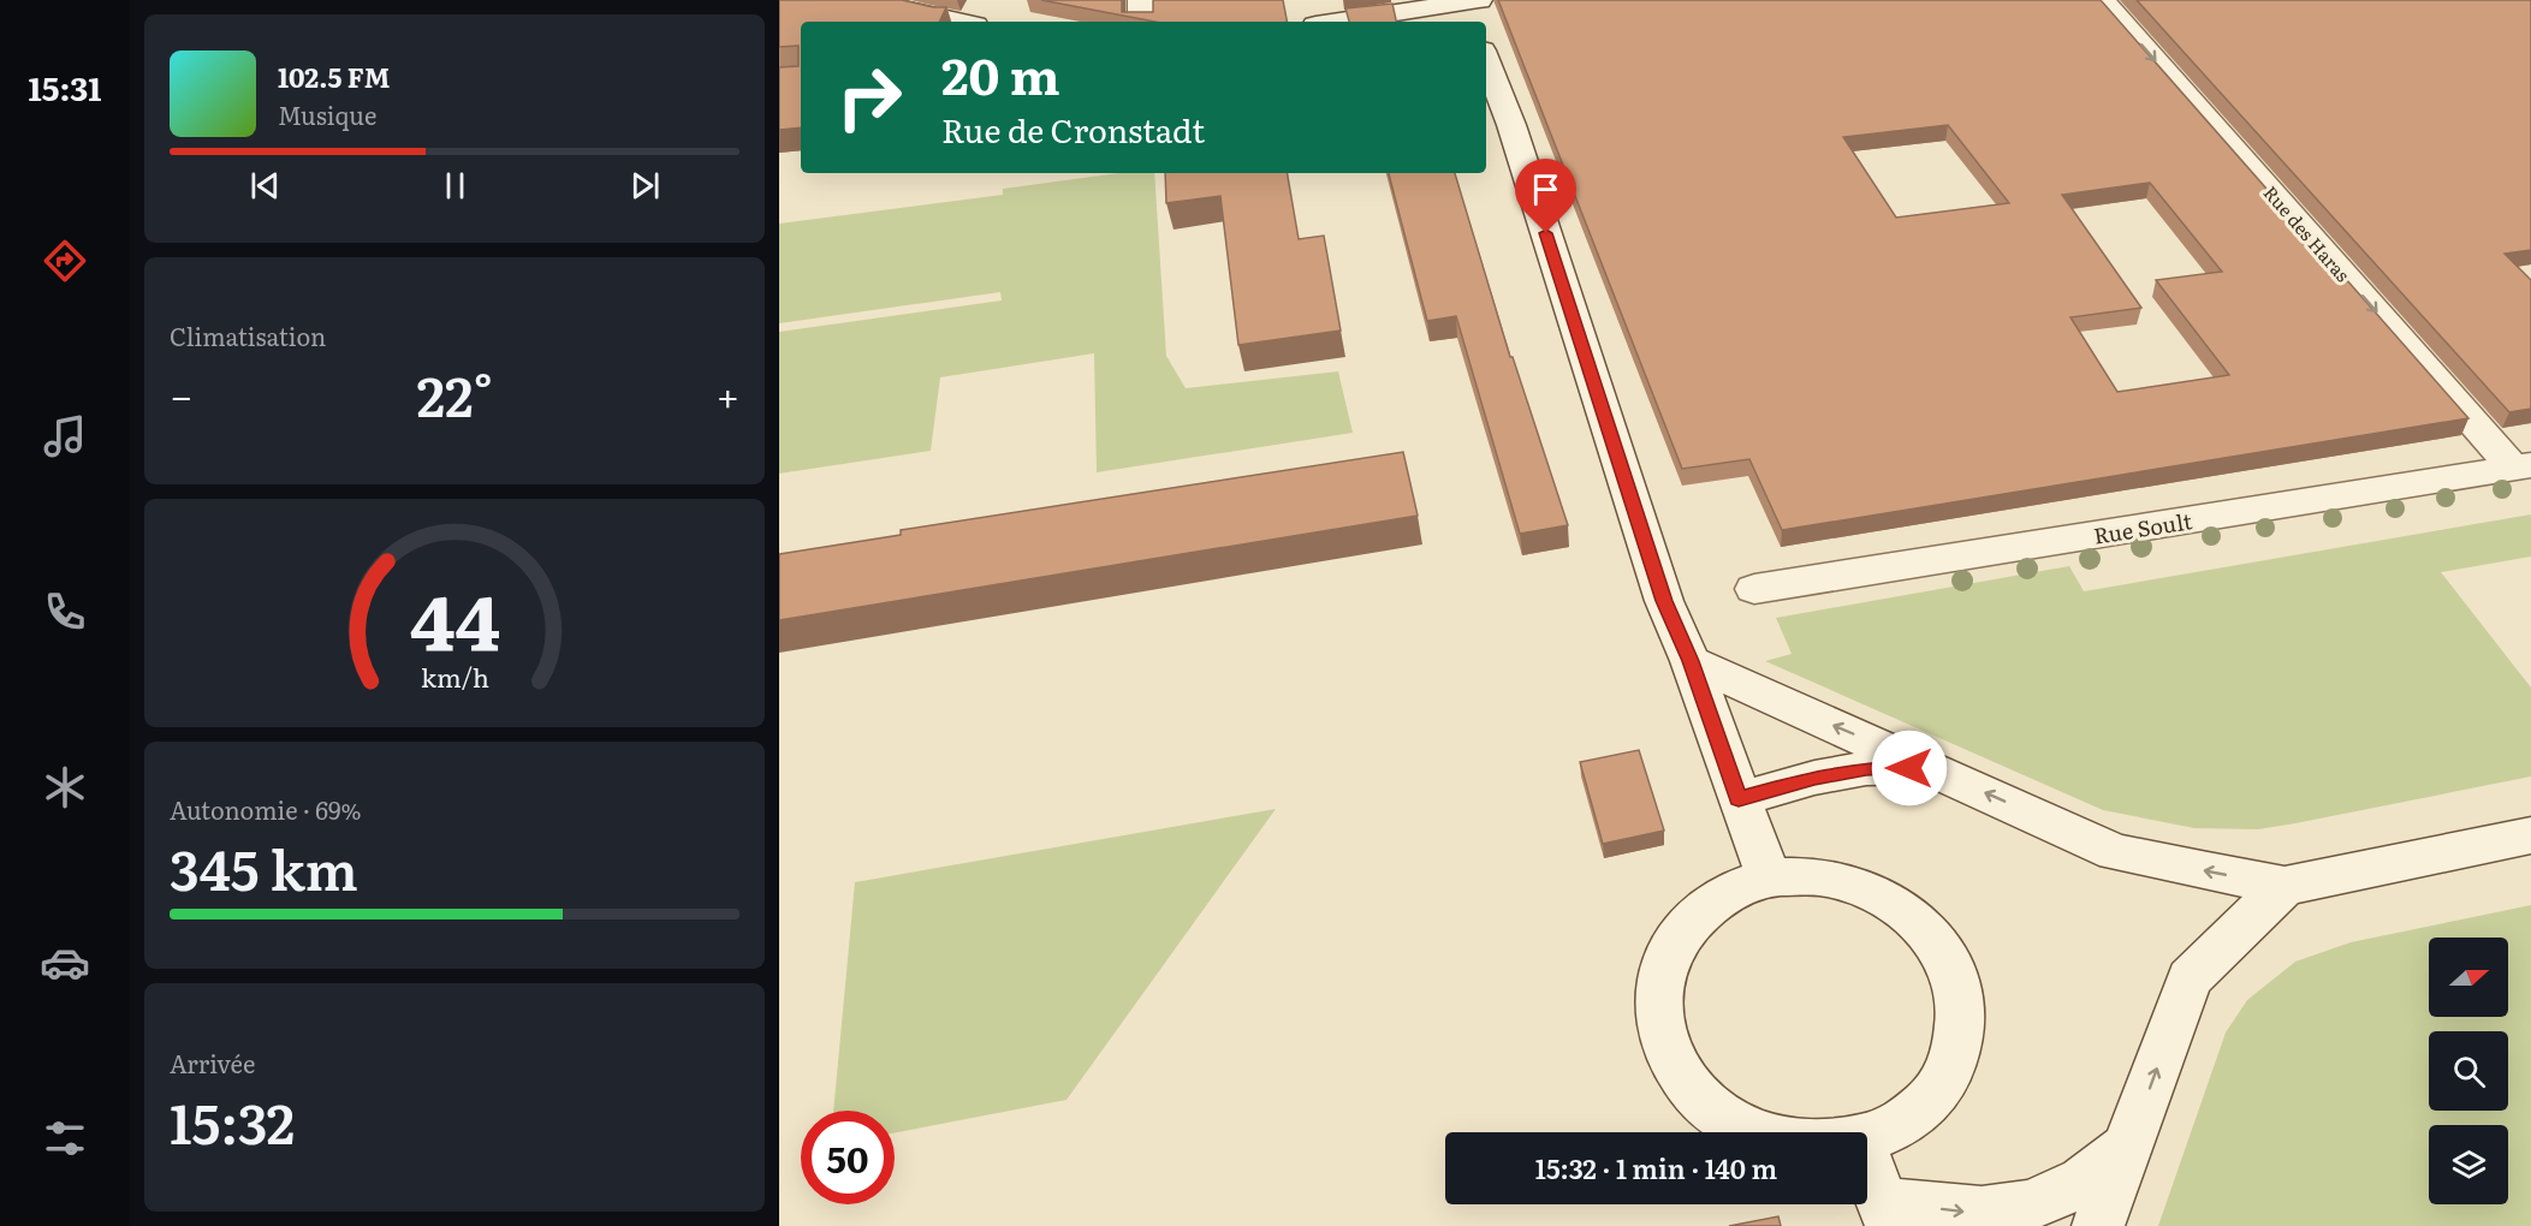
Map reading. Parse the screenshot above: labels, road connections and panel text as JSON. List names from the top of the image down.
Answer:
{
  "streets": {
    "main road": ["Rue des Haras", "Rue Soult"]
  },
  "crossings": [
    ["Rue des Haras", "Rue Soult"]
  ],
  "one_way": ["Rue des Haras"],
  "north": "right",
  "page": {
    "tabs": "15:31",
    "turn": ["20 m", "Rue de Cronstadt"],
    "song": ["102.5 FM", "Musique"],
    "tile": [
      "Climatisation",
      ["Autonomie · 69%", "345 km"],
      ["Arrivée", "15:32"]
    ],
    "heat": ["−", "22°", "+"],
    "limit": "50",
    "trip": "15:32 · 1 min · 140 m",
    "gauge": ["44", "km/h"]
  }
}
